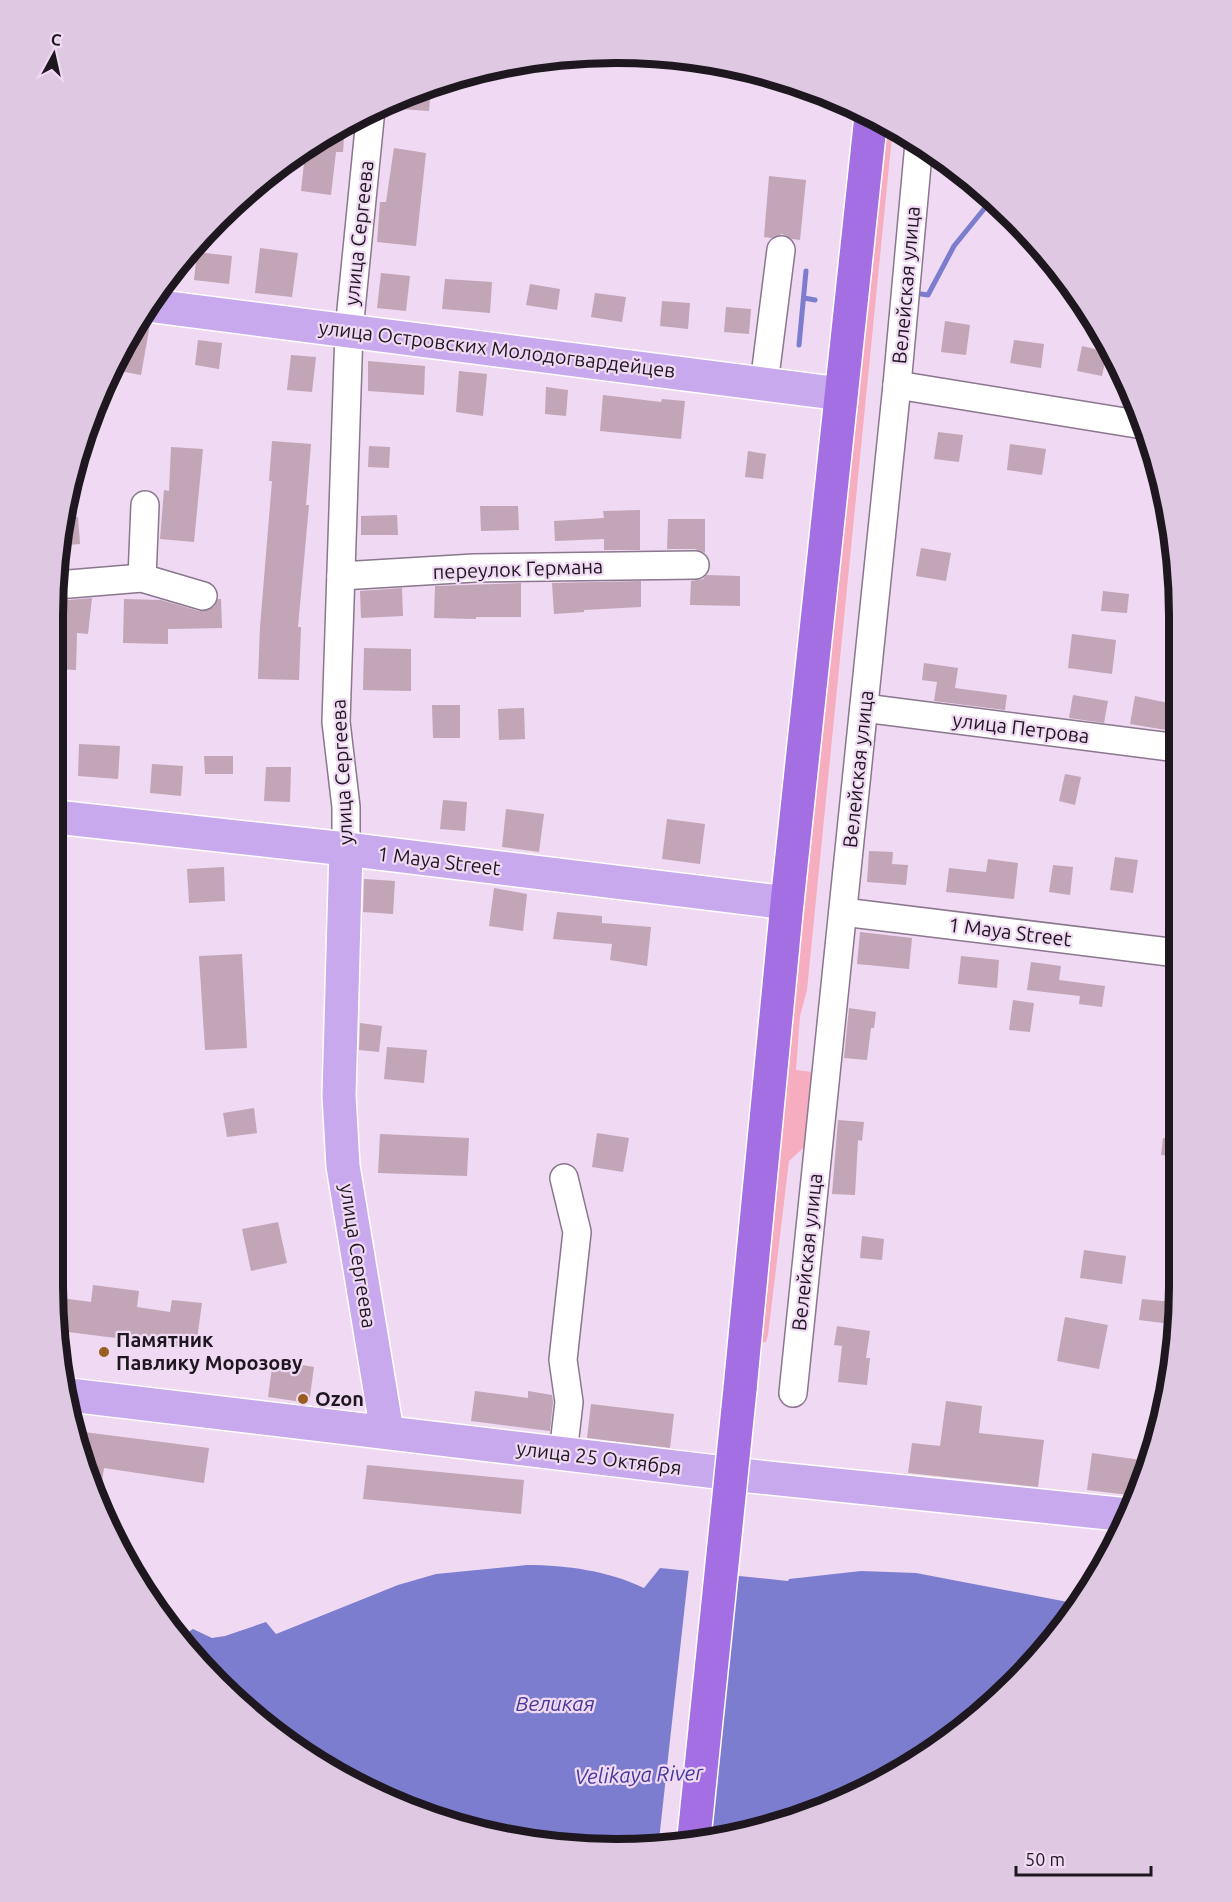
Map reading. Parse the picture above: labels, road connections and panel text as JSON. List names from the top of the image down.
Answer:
{
  "streets": {
    "main road": [
      "улица Сергеева",
      "улица Островских Молодогвардейцев",
      "1 Maya Street",
      "улица 25 Октября"
    ],
    "street": ["Велейская улица", "переулок Германа", "улица Петрова"]
  },
  "crossings": [
    ["улица Сергеева", "улица Островских Молодогвардейцев"],
    ["улица Сергеева", "переулок Германа"],
    ["улица Сергеева", "1 Maya Street"],
    ["улица Сергеева", "улица 25 Октября"],
    ["Велейская улица", "улица Петрова"],
    ["Велейская улица", "1 Maya Street"]
  ],
  "water": ["Великая", "Velikaya River"],
  "places": ["Памятник Павлику Морозову", "Ozon"],
  "scale_bar": "50 m",
  "north": "top"
}
